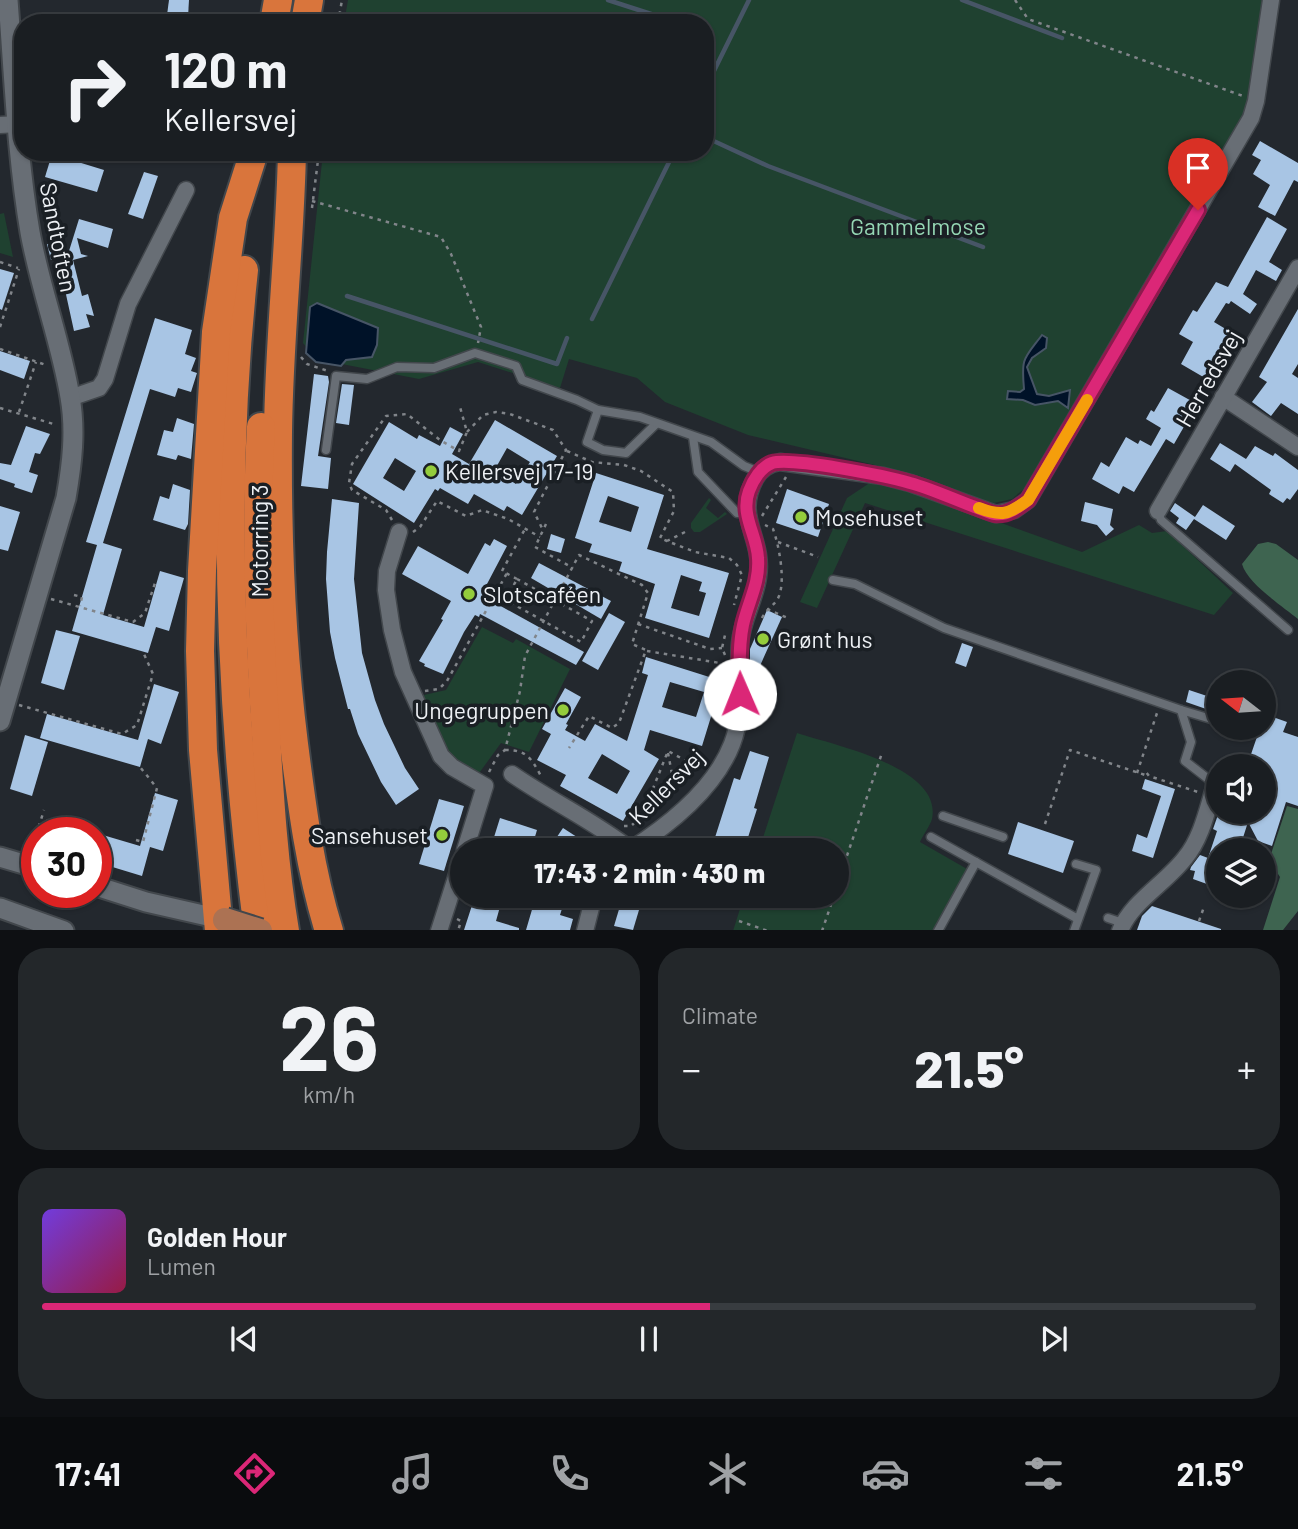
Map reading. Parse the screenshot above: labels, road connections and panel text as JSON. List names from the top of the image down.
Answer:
{
  "streets": {
    "highway": ["Motorring 3"],
    "street": ["Sandtoften", "Herredsvej", "Kellersvej"]
  },
  "parks": ["Gammelmose"],
  "places": [
    "Kellersvej 17-19",
    "Mosehuset",
    "Slotscaféen",
    "Grønt hus",
    "Ungegruppen",
    "Sansehuset"
  ],
  "north": "left",
  "page": {
    "turn": ["120 m", "Kellersvej"],
    "limit": "30",
    "trip": "17:43 · 2 min · 430 m",
    "tile": [
      ["26", "km/h"],
      "Climate"
    ],
    "heat": ["−", "21.5°", "+"],
    "song": ["Golden Hour", "Lumen"],
    "tabs": ["17:41", "21.5°"]
  }
}
